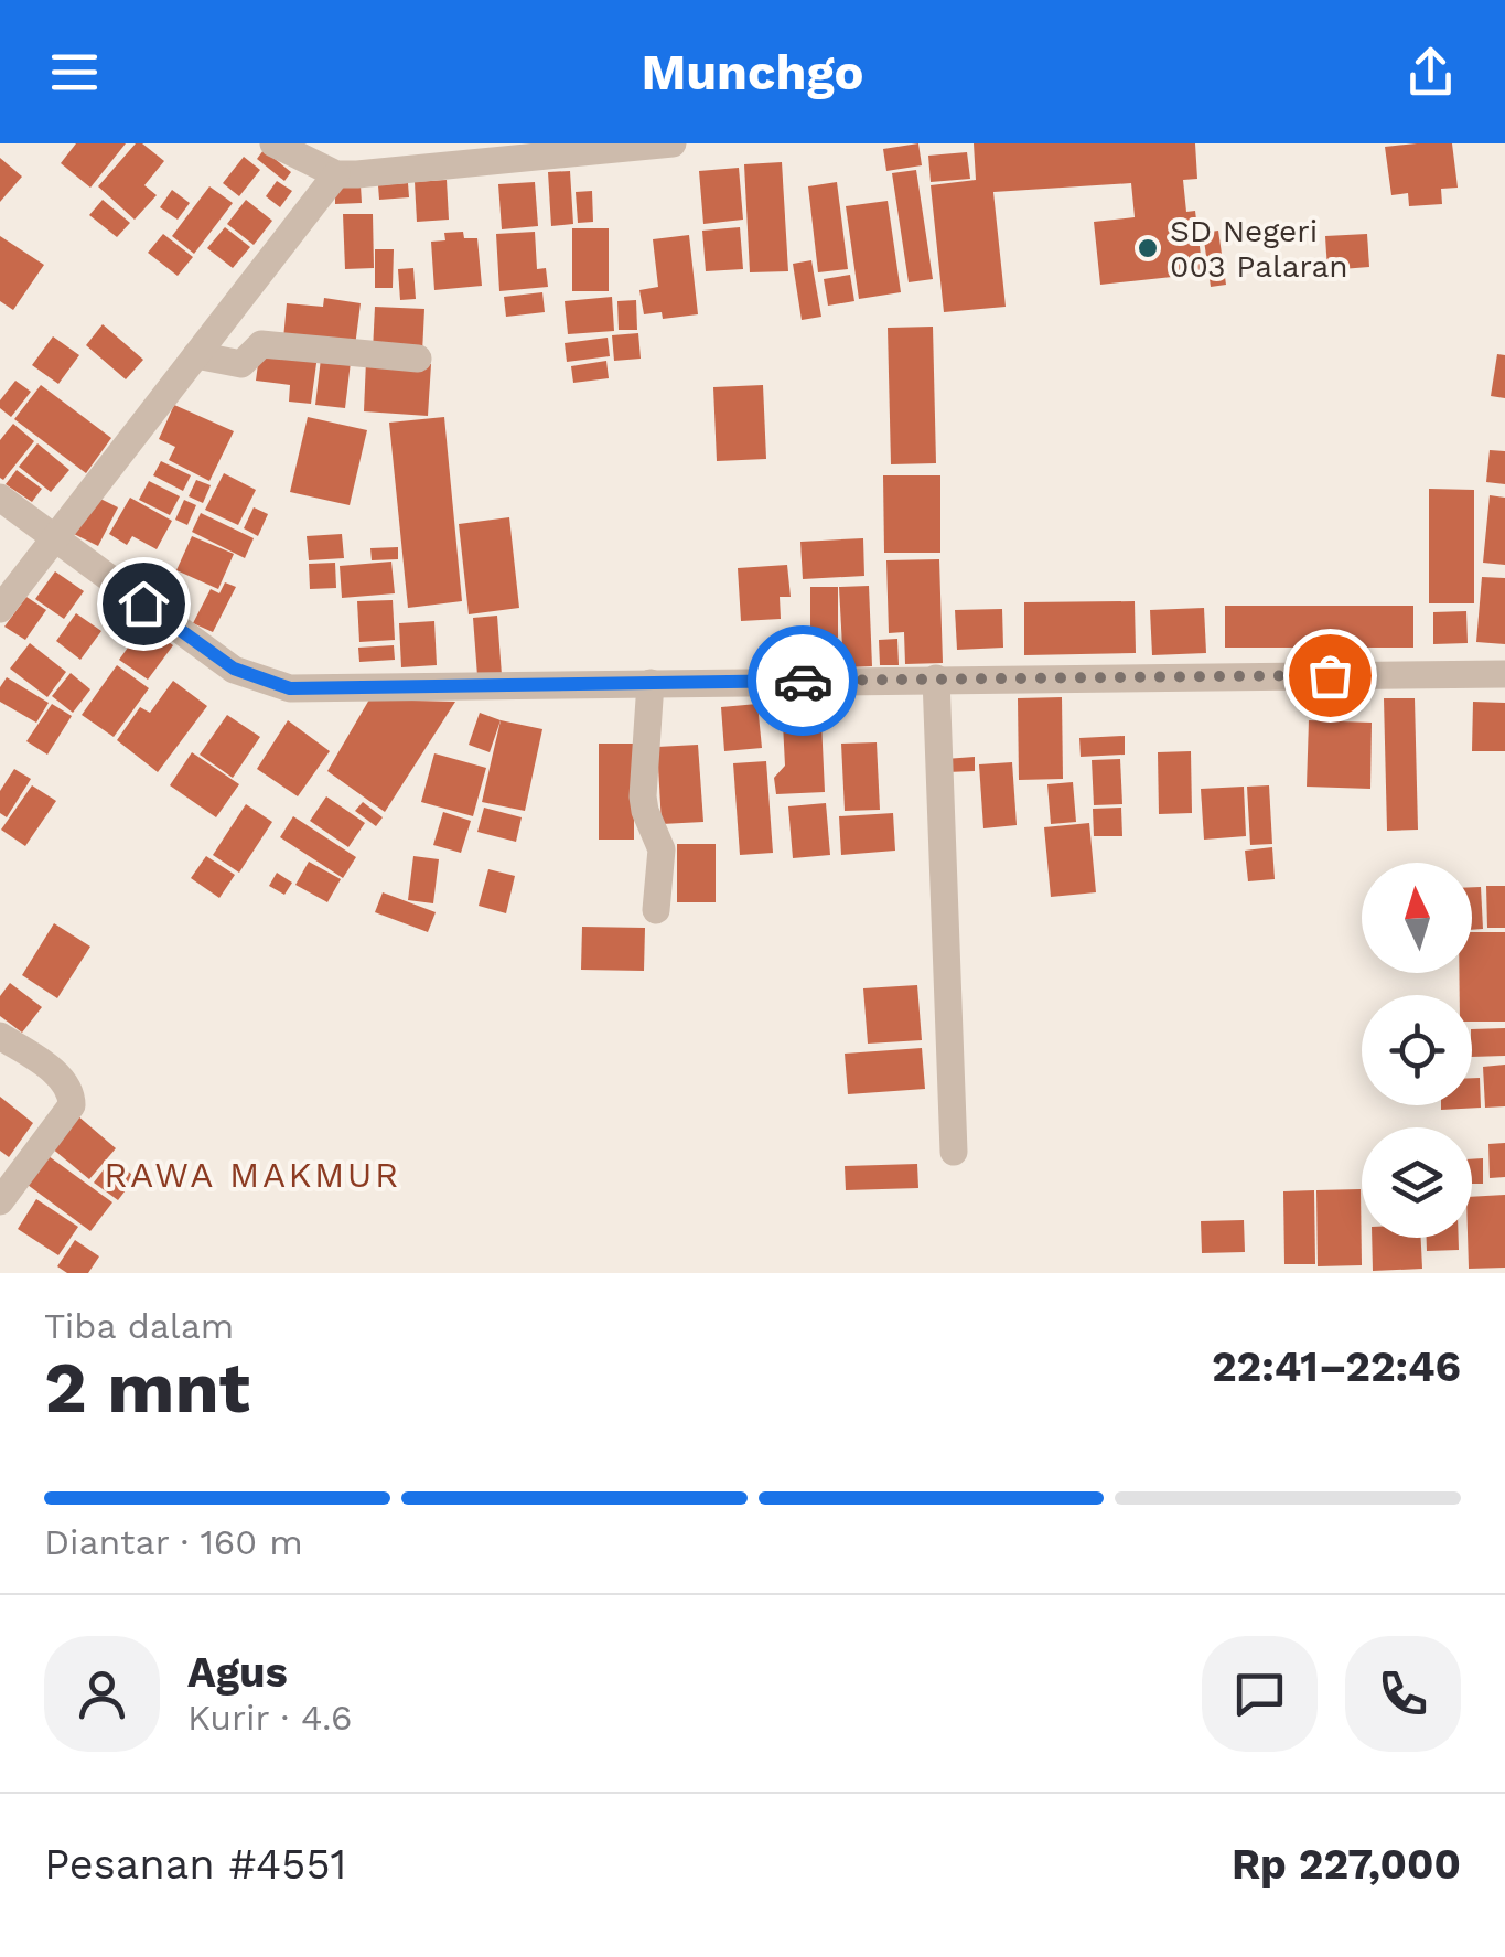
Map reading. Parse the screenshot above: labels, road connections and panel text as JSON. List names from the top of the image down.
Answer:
{
  "districts": ["RAWA MAKMUR"],
  "places": ["SD Negeri 003 Palaran"],
  "north": "top",
  "page": {
    "header": "Munchgo",
    "heading": ["2 mnt", "Tiba dalam", "22:41–22:46"],
    "panel": [
      "Agus",
      "Kurir · 4.6",
      "Pesanan #4551",
      "Rp 227,000"
    ],
    "bar": "Diantar · 160 m"
  }
}
